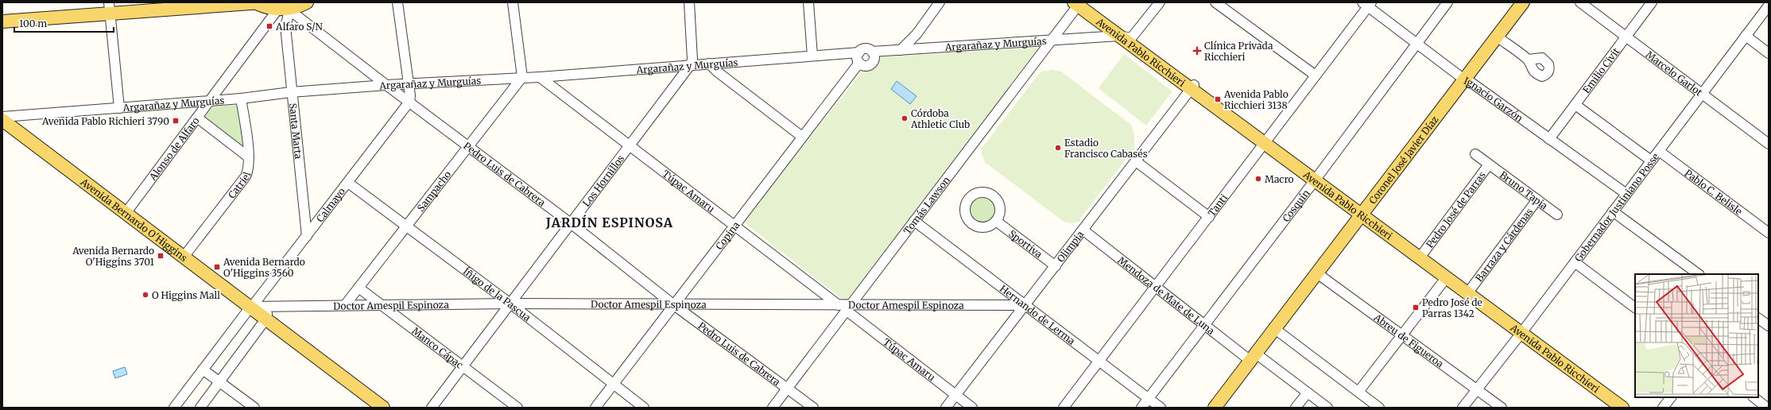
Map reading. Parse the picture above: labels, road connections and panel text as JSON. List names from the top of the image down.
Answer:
{
  "streets": {
    "main road": ["Avenida Pablo Ricchieri", "Coronel José Javier Díaz", "Avenida Bernardo O'Higgins"],
    "street": [
      "Argarañaz y Murguías",
      "Emilio Civit",
      "Marcelo Garlot",
      "Ignacio Garzón",
      "Santa Marta",
      "Alonso de Alfaro",
      "Pedro Luis de Cabrera",
      "Los Hornillos",
      "Catriel",
      "Bruno Tapia",
      "Sampacho",
      "Túpac Amaru",
      "Pablo C. Belisle",
      "Calmayo",
      "Tomás Lawson",
      "Tanti",
      "Cosquín",
      "Gobernador Justiniano Posse",
      "Pedro José de Parras",
      "Copina",
      "Sportiva",
      "Barraza y Cárdenas",
      "Olimpia",
      "Íñigo de la Pascua",
      "Mendoza de Mate de Luna",
      "Doctor Amespil Espinoza",
      "Hernando de Lerma",
      "Abreu de Figueroa",
      "Manco Cápac"
    ]
  },
  "crossings": [
    ["Argarañaz y Murguías", "Avenida Pablo Ricchieri"],
    ["Argarañaz y Murguías", "Santa Marta"],
    ["Argarañaz y Murguías", "Alonso de Alfaro"],
    ["Argarañaz y Murguías", "Pedro Luis de Cabrera"],
    ["Argarañaz y Murguías", "Los Hornillos"],
    ["Argarañaz y Murguías", "Catriel"],
    ["Argarañaz y Murguías", "Sampacho"],
    ["Argarañaz y Murguías", "Túpac Amaru"],
    ["Argarañaz y Murguías", "Tomás Lawson"],
    ["Argarañaz y Murguías", "Copina"],
    ["Avenida Pablo Ricchieri", "Coronel José Javier Díaz"],
    ["Avenida Pablo Ricchieri", "Tomás Lawson"],
    ["Avenida Pablo Ricchieri", "Tanti"],
    ["Avenida Pablo Ricchieri", "Cosquín"],
    ["Avenida Pablo Ricchieri", "Gobernador Justiniano Posse"],
    ["Avenida Pablo Ricchieri", "Pedro José de Parras"],
    ["Avenida Pablo Ricchieri", "Barraza y Cárdenas"],
    ["Avenida Pablo Ricchieri", "Olimpia"],
    ["Emilio Civit", "Marcelo Garlot"],
    ["Emilio Civit", "Ignacio Garzón"],
    ["Marcelo Garlot", "Gobernador Justiniano Posse"],
    ["Ignacio Garzón", "Coronel José Javier Díaz"],
    ["Ignacio Garzón", "Tanti"],
    ["Ignacio Garzón", "Cosquín"],
    ["Ignacio Garzón", "Gobernador Justiniano Posse"],
    ["Santa Marta", "Alonso de Alfaro"],
    ["Santa Marta", "Pedro Luis de Cabrera"],
    ["Santa Marta", "Calmayo"],
    ["Alonso de Alfaro", "Pedro Luis de Cabrera"],
    ["Alonso de Alfaro", "Avenida Bernardo O'Higgins"],
    ["Coronel José Javier Díaz", "Mendoza de Mate de Luna"],
    ["Coronel José Javier Díaz", "Abreu de Figueroa"],
    ["Pedro Luis de Cabrera", "Los Hornillos"],
    ["Pedro Luis de Cabrera", "Sampacho"],
    ["Pedro Luis de Cabrera", "Calmayo"],
    ["Pedro Luis de Cabrera", "Tomás Lawson"],
    ["Pedro Luis de Cabrera", "Copina"],
    ["Pedro Luis de Cabrera", "Doctor Amespil Espinoza"],
    ["Los Hornillos", "Túpac Amaru"],
    ["Los Hornillos", "Íñigo de la Pascua"],
    ["Los Hornillos", "Doctor Amespil Espinoza"],
    ["Los Hornillos", "Manco Cápac"],
    ["Catriel", "Avenida Bernardo O'Higgins"],
    ["Bruno Tapia", "Pedro José de Parras"],
    ["Bruno Tapia", "Barraza y Cárdenas"],
    ["Sampacho", "Íñigo de la Pascua"],
    ["Sampacho", "Doctor Amespil Espinoza"],
    ["Sampacho", "Manco Cápac"],
    ["Túpac Amaru", "Tomás Lawson"],
    ["Túpac Amaru", "Copina"],
    ["Túpac Amaru", "Olimpia"],
    ["Túpac Amaru", "Doctor Amespil Espinoza"],
    ["Pablo C. Belisle", "Gobernador Justiniano Posse"],
    ["Calmayo", "Avenida Bernardo O'Higgins"],
    ["Calmayo", "Íñigo de la Pascua"],
    ["Calmayo", "Doctor Amespil Espinoza"],
    ["Tomás Lawson", "Doctor Amespil Espinoza"],
    ["Tomás Lawson", "Hernando de Lerma"],
    ["Tanti", "Mendoza de Mate de Luna"],
    ["Tanti", "Hernando de Lerma"],
    ["Cosquín", "Mendoza de Mate de Luna"],
    ["Cosquín", "Hernando de Lerma"],
    ["Gobernador Justiniano Posse", "Abreu de Figueroa"],
    ["Avenida Bernardo O'Higgins", "Doctor Amespil Espinoza"],
    ["Copina", "Íñigo de la Pascua"],
    ["Copina", "Doctor Amespil Espinoza"],
    ["Sportiva", "Olimpia"],
    ["Olimpia", "Mendoza de Mate de Luna"],
    ["Olimpia", "Doctor Amespil Espinoza"],
    ["Olimpia", "Hernando de Lerma"],
    ["Íñigo de la Pascua", "Doctor Amespil Espinoza"],
    ["Doctor Amespil Espinoza", "Hernando de Lerma"],
    ["Doctor Amespil Espinoza", "Manco Cápac"]
  ],
  "districts": ["JARDÍN ESPINOSA"],
  "places": {
    "transit": [
      "Alfaro S/N",
      "Avenida Pablo Ricchieri 3138",
      "Avenida Pablo Richieri 3790",
      "Avenida Bernardo O'Higgins 3701",
      "Avenida Bernardo O'Higgins 3560",
      "Pedro José de Parras 1342"
    ],
    "health": ["Clínica Privada Ricchieri"],
    "other": [
      "Córdoba Athletic Club",
      "Estadio Francisco Cabasés",
      "Macro",
      "O Higgins Mall"
    ]
  },
  "scale_bar": "100 m"
}
